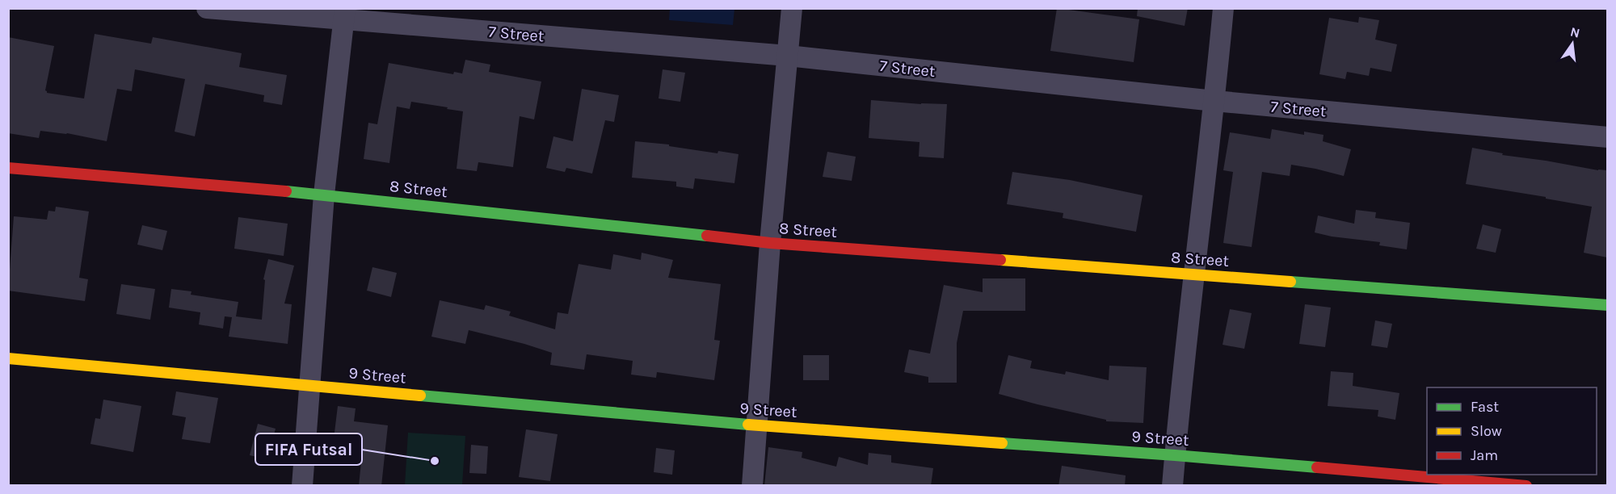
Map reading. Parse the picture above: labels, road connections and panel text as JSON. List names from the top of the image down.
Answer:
{
  "streets": {
    "street": ["7 Street", "8 Street", "9 Street"]
  },
  "places": ["FIFA Futsal"],
  "legend": ["Fast", "Slow", "Jam"],
  "north": "top"
}
